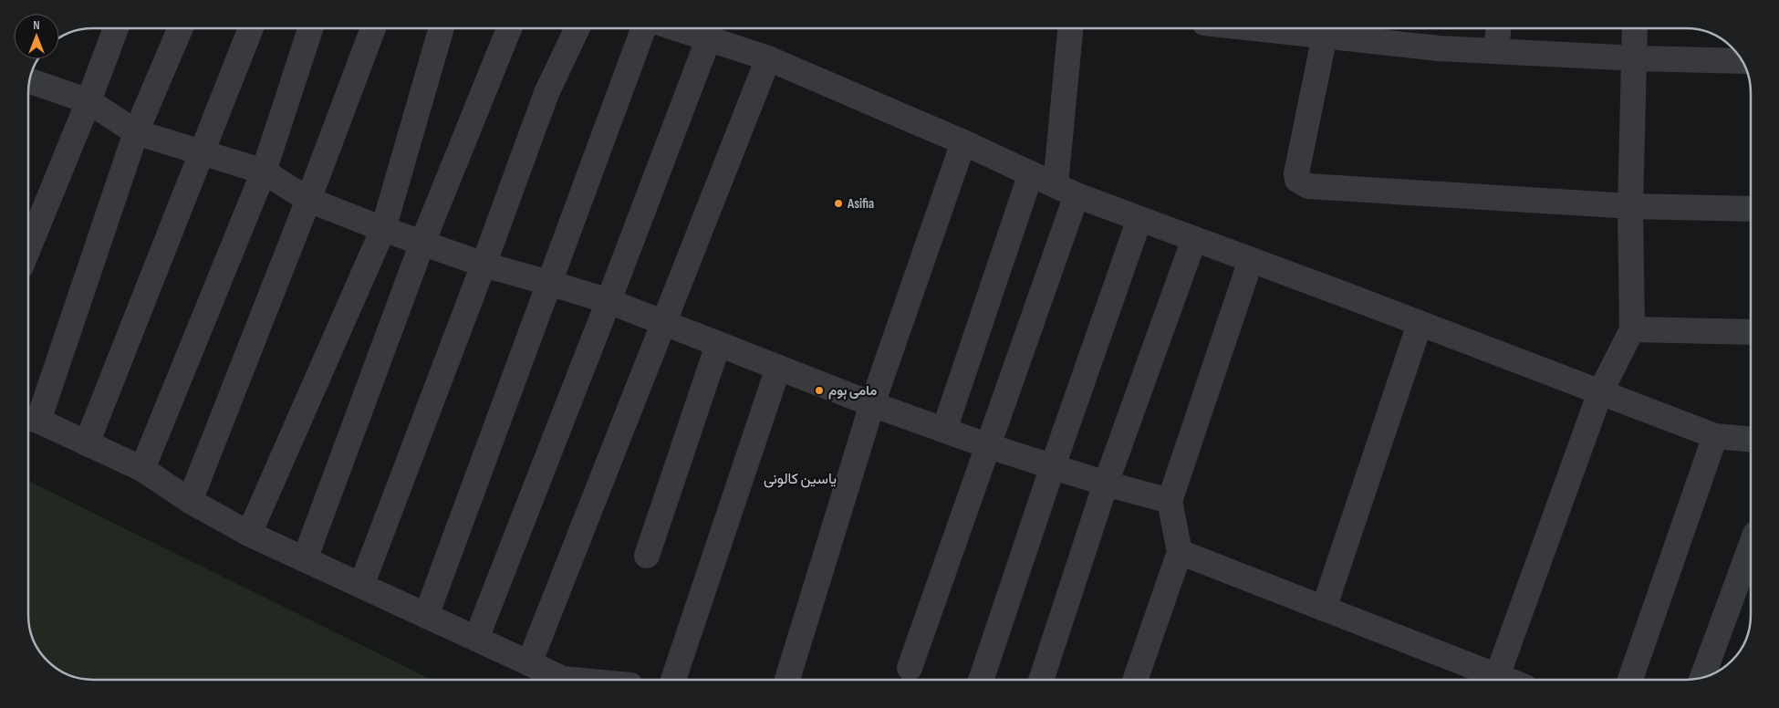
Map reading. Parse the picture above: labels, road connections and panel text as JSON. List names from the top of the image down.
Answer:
{
  "districts": ["یاسین کالونی"],
  "places": ["Asifia", "مامی ہوم"],
  "north": "top"
}
